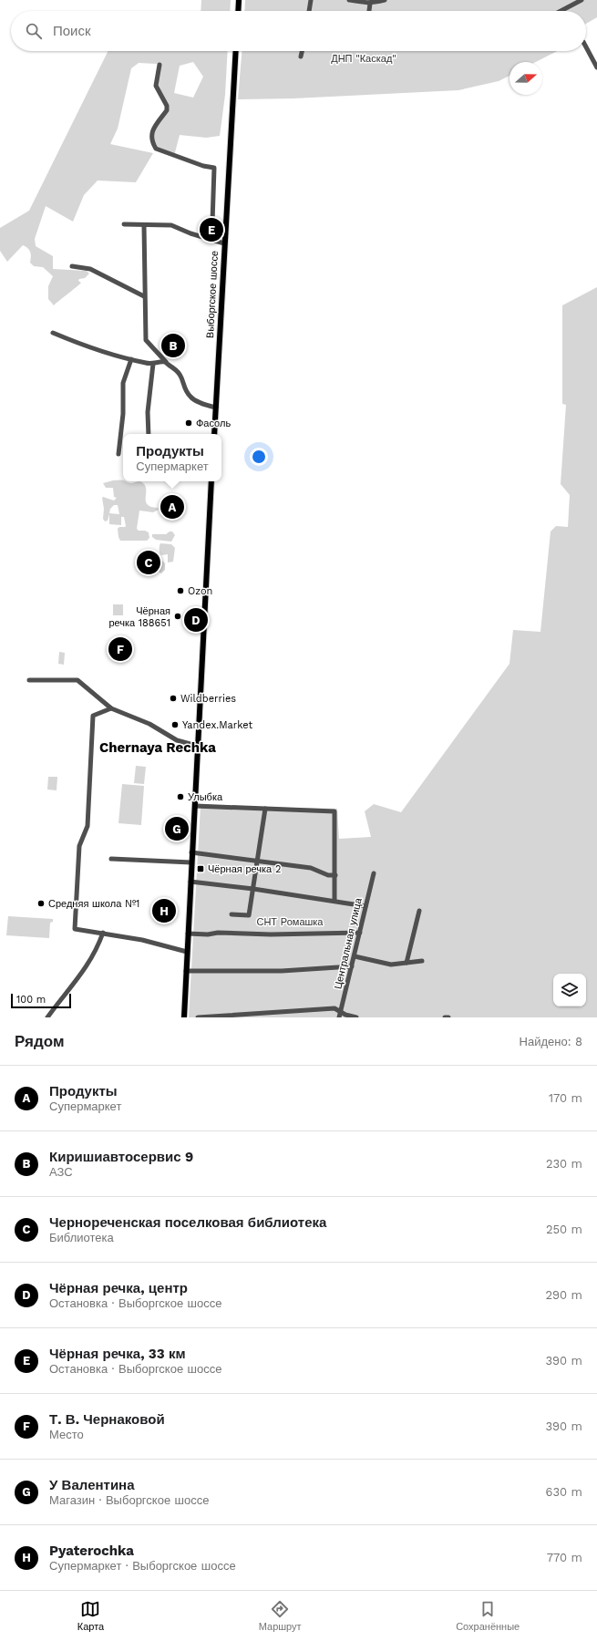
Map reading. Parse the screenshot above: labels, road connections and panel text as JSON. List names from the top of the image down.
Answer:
{
  "streets": {
    "main road": ["Выборгское шоссе"],
    "street": ["Центральная улица"]
  },
  "districts": ["Chernaya Rechka"],
  "parks": ["ДНП \"Каскад\"", "СНТ Ромашка"],
  "places": {
    "other": [
      "Фасоль",
      "Ozon",
      "Чёрная речка 188651",
      "Wildberries",
      "Yandex.Market",
      "Улыбка",
      "Средняя школа №1"
    ],
    "transit": ["Чёрная речка 2"]
  },
  "scale_bar": "100 m",
  "north": "right",
  "page": {
    "search": "Поиск",
    "pins": [
      "E",
      "B",
      "A",
      "C",
      "D",
      "F",
      "G",
      "H"
    ],
    "popup": ["Продукты", "Супермаркет"],
    "scale": "100 m",
    "heading": ["Рядом", "Найдено: 8"],
    "list": [
      {
        "mark": "A",
        "name": "Продукты",
        "note": "Супермаркет",
        "value": "170 m"
      },
      {
        "mark": "B",
        "name": "Киришиавтосервис 9",
        "note": "АЗС",
        "value": "230 m"
      },
      {
        "mark": "C",
        "name": "Чернореченская поселковая библиотека",
        "note": "Библиотека",
        "value": "250 m"
      },
      {
        "mark": "D",
        "name": "Чёрная речка, центр",
        "note": "Остановка · Выборгское шоссе",
        "value": "290 m"
      },
      {
        "mark": "E",
        "name": "Чёрная речка, 33 км",
        "note": "Остановка · Выборгское шоссе",
        "value": "390 m"
      },
      {
        "mark": "F",
        "name": "Т. В. Чернаковой",
        "note": "Место",
        "value": "390 m"
      },
      {
        "mark": "G",
        "name": "У Валентина",
        "note": "Магазин · Выборгское шоссе",
        "value": "630 m"
      },
      {
        "mark": "H",
        "name": "Pyaterochka",
        "note": "Супермаркет · Выборгское шоссе",
        "value": "770 m"
      }
    ],
    "nav": ["Карта", "Маршрут", "Сохранённые"]
  }
}
